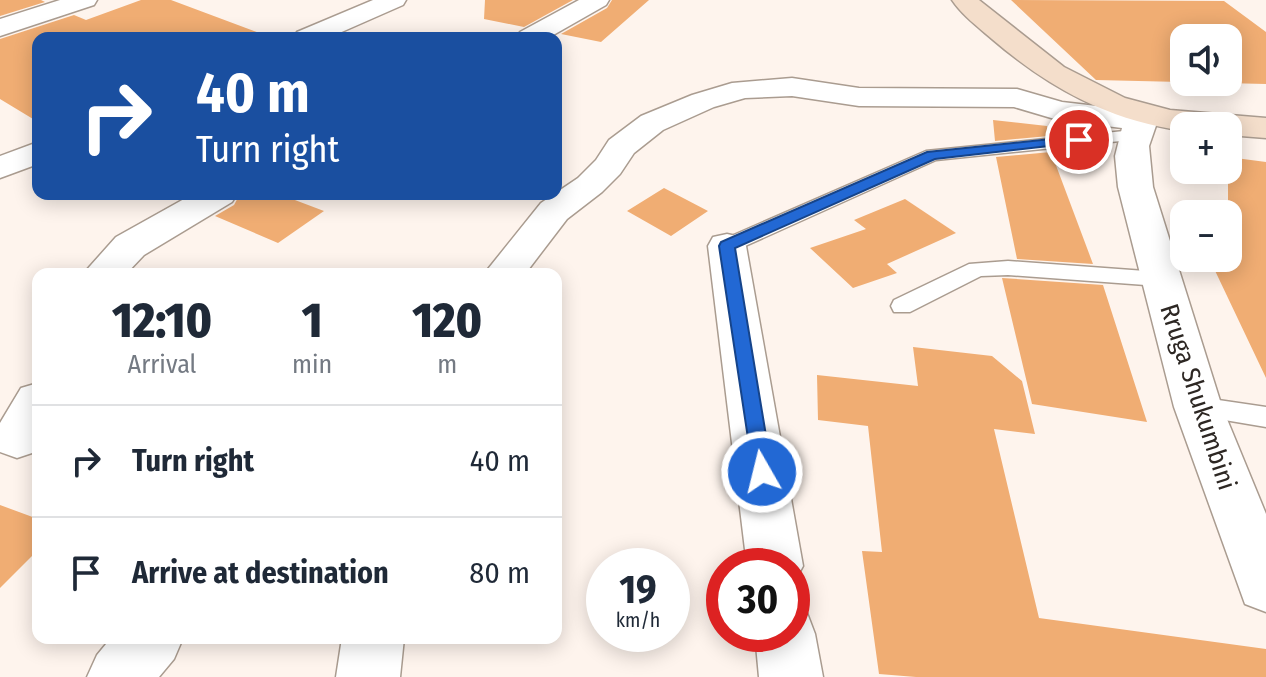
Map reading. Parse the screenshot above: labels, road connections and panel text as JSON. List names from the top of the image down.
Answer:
{
  "streets": {
    "street": ["Rruga Shukumbini"]
  },
  "page": {
    "map_buttons": ["+", "−"],
    "turn": ["40 m", "Turn right"],
    "eta": [
      "12:10",
      "Arrival",
      "1",
      "min",
      "120",
      "m"
    ],
    "list": [
      {
        "name": "Turn right",
        "value": "40 m"
      },
      {
        "name": "Arrive at destination",
        "value": "80 m"
      }
    ],
    "speed": "19 km/h",
    "limit": "30"
  }
}
